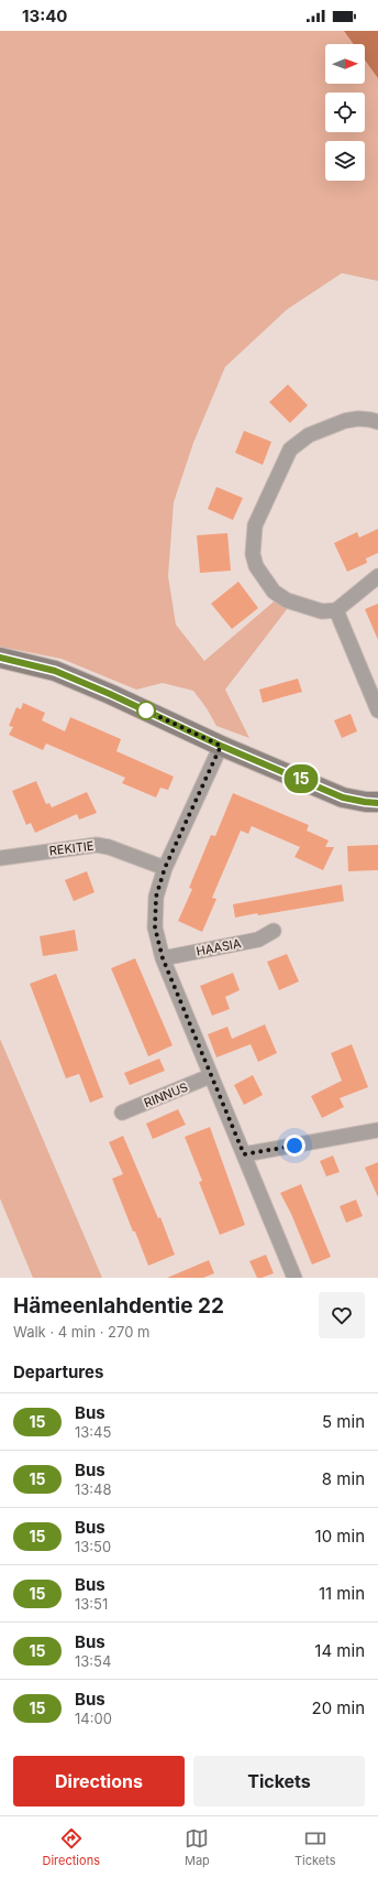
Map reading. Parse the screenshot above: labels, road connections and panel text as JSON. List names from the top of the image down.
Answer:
{
  "streets": {
    "street": ["REKITIE", "HAASIA", "RINNUS"]
  },
  "lines": ["bus line 15"],
  "north": "right",
  "page": {
    "status": "13:40",
    "on_map": "15",
    "heading": [
      ["Hämeenlahdentie 22", "Walk · 4 min · 270 m"],
      "Departures"
    ],
    "list": [
      {
        "mark": "15",
        "name": "Bus",
        "note": "13:45",
        "value": "5 min"
      },
      {
        "mark": "15",
        "name": "Bus",
        "note": "13:48",
        "value": "8 min"
      },
      {
        "mark": "15",
        "name": "Bus",
        "note": "13:50",
        "value": "10 min"
      },
      {
        "mark": "15",
        "name": "Bus",
        "note": "13:51",
        "value": "11 min"
      },
      {
        "mark": "15",
        "name": "Bus",
        "note": "13:54",
        "value": "14 min"
      },
      {
        "mark": "15",
        "name": "Bus",
        "note": "14:00",
        "value": "20 min"
      }
    ],
    "buttons": ["Directions", "Tickets"],
    "tabs": ["Directions", "Map", "Tickets"]
  }
}
